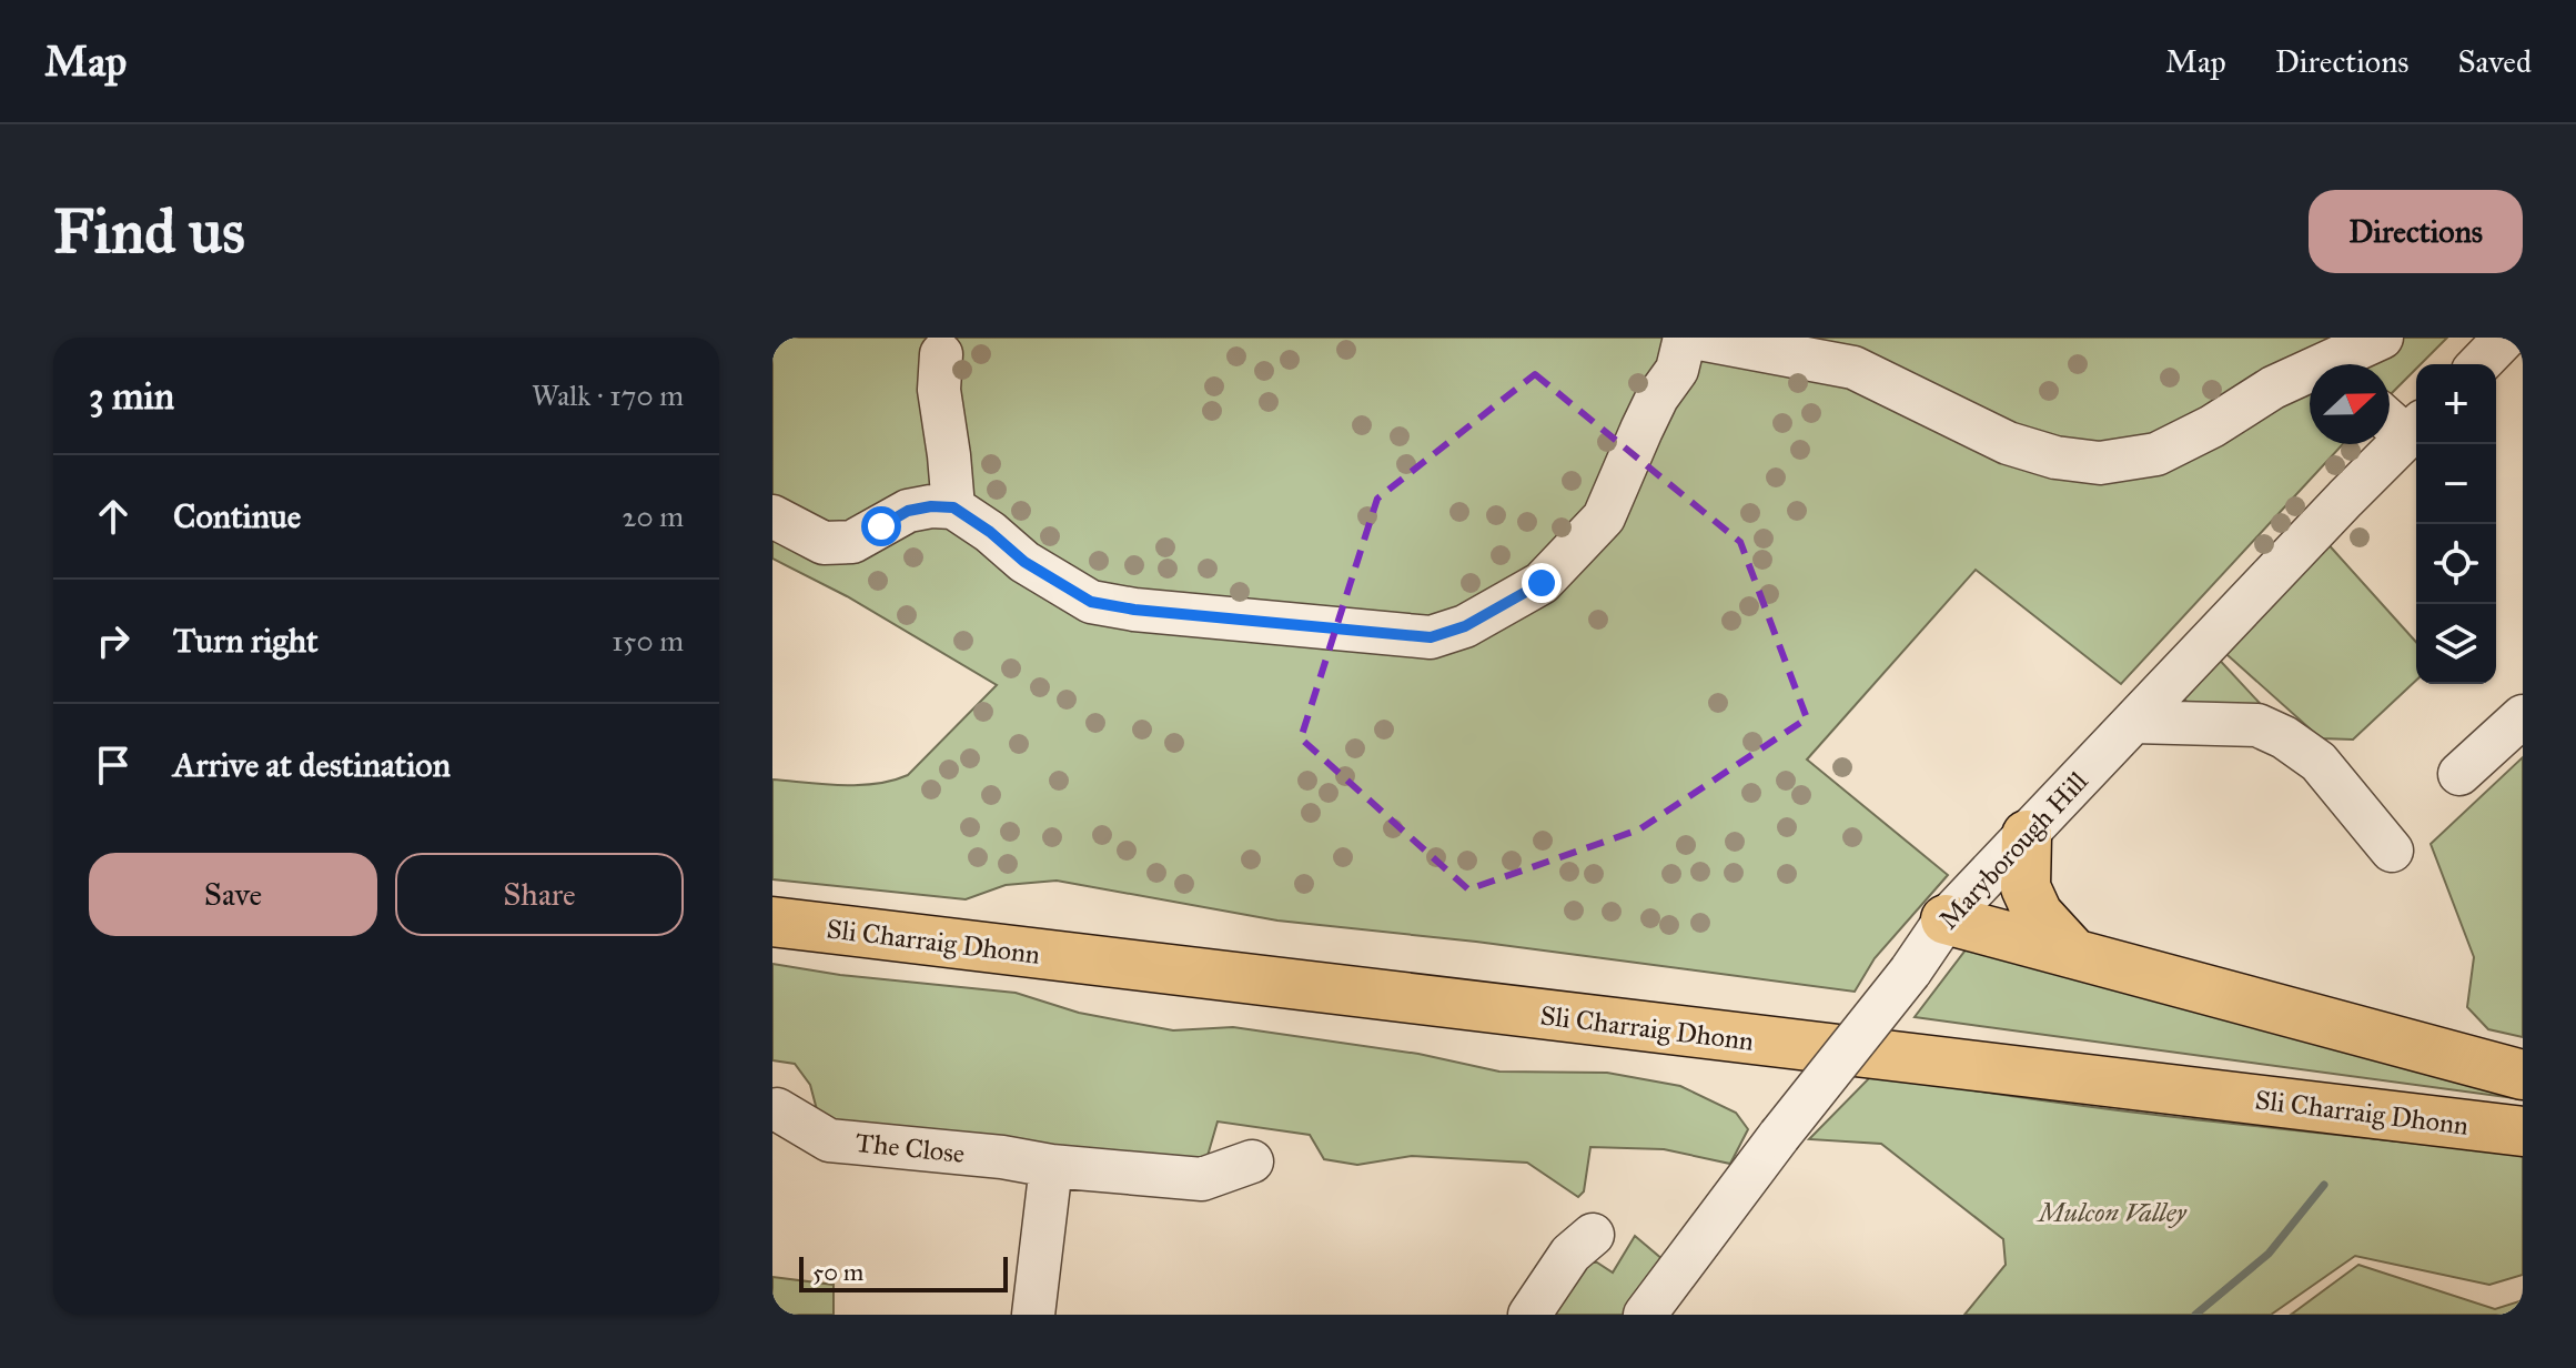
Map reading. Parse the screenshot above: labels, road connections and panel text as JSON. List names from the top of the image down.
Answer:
{
  "streets": {
    "highway": ["Sli Charraig Dhonn"],
    "street": ["Maryborough Hill", "The Close"]
  },
  "parks": ["Mulcon Valley"],
  "scale_bar": "50 m",
  "north": "right",
  "page": {
    "header": "Map",
    "nav": ["Map", "Directions", "Saved"],
    "buttons": [
      "Directions",
      ["Save", "Share"]
    ],
    "title": "Find us",
    "heading": ["3 min", "Walk · 170 m"],
    "map_buttons": ["+", "−"],
    "list": [
      ["Continue", "20 m"],
      ["Turn right", "150 m"],
      "Arrive at destination"
    ],
    "scale": "50 m"
  }
}
